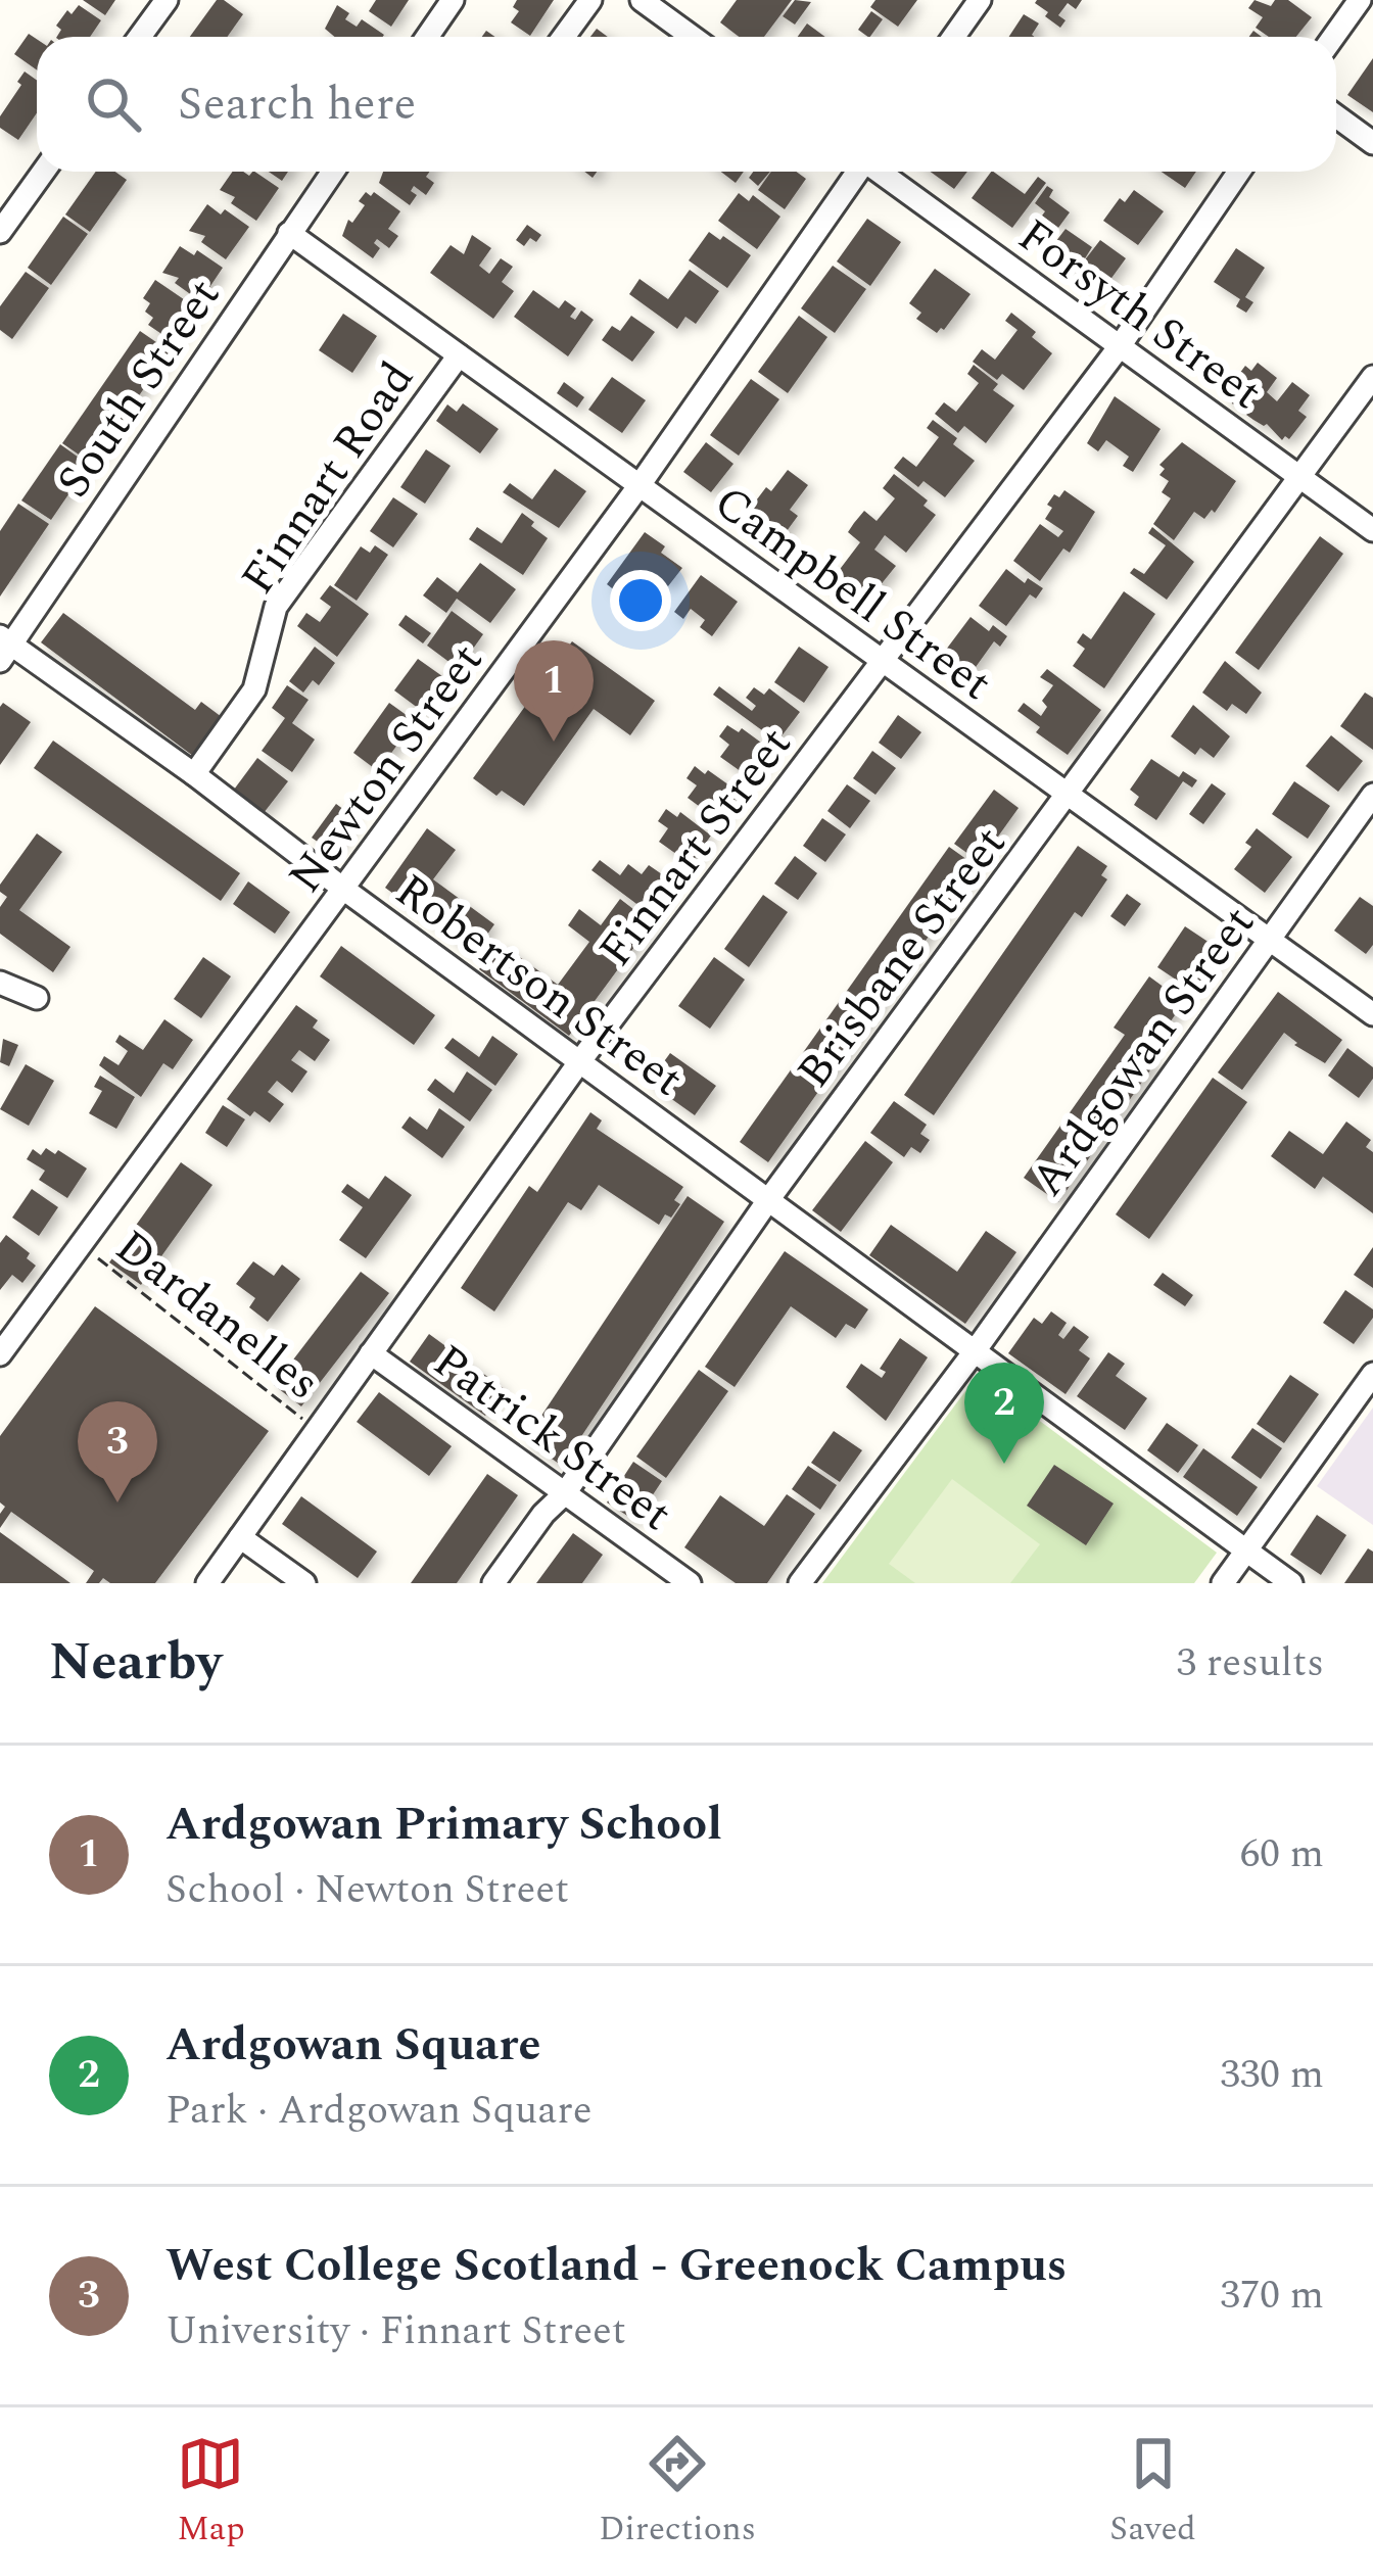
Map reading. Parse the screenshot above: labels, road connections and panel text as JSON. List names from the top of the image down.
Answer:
{
  "streets": {
    "street": [
      "Forsyth Street",
      "South Street",
      "Finnart Road",
      "Campbell Street",
      "Newton Street",
      "Finnart Street",
      "Brisbane Street",
      "Robertson Street",
      "Ardgowan Street",
      "Patrick Street"
    ],
    "path": ["Dardanelles"]
  },
  "crossings": [
    ["Forsyth Street", "Finnart Street"],
    ["Forsyth Street", "Brisbane Street"],
    ["South Street", "Campbell Street"],
    ["South Street", "Robertson Street"],
    ["Finnart Road", "Campbell Street"],
    ["Finnart Road", "Robertson Street"],
    ["Campbell Street", "Newton Street"],
    ["Campbell Street", "Finnart Street"],
    ["Campbell Street", "Brisbane Street"],
    ["Campbell Street", "Ardgowan Street"],
    ["Newton Street", "Robertson Street"],
    ["Newton Street", "Dardanelles"],
    ["Finnart Street", "Robertson Street"],
    ["Finnart Street", "Dardanelles"],
    ["Finnart Street", "Patrick Street"],
    ["Brisbane Street", "Robertson Street"],
    ["Brisbane Street", "Patrick Street"],
    ["Robertson Street", "Ardgowan Street"]
  ],
  "page": {
    "search": "Search here",
    "pins": ["1", "2", "3"],
    "heading": ["Nearby", "3 results"],
    "list": [
      {
        "mark": "1",
        "name": "Ardgowan Primary School",
        "note": "School · Newton Street",
        "value": "60 m"
      },
      {
        "mark": "2",
        "name": "Ardgowan Square",
        "note": "Park · Ardgowan Square",
        "value": "330 m"
      },
      {
        "mark": "3",
        "name": "West College Scotland - Greenock Campus",
        "note": "University · Finnart Street",
        "value": "370 m"
      }
    ],
    "nav": ["Map", "Directions", "Saved"]
  }
}
